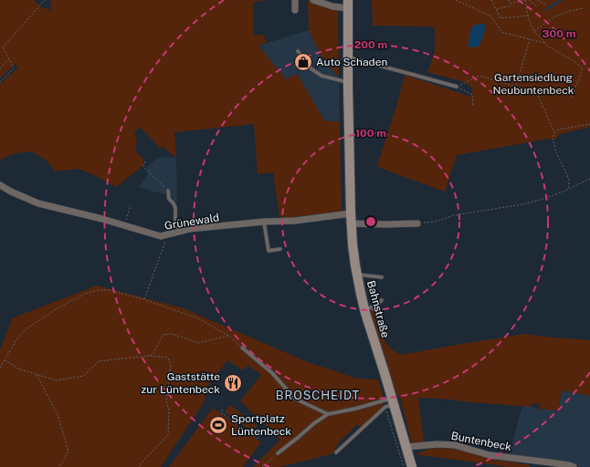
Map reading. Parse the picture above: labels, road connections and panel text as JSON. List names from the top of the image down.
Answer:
{
  "streets": {
    "main road": ["Bahnstraße"],
    "street": ["Grünewald", "Buntenbeck"]
  },
  "crossings": [
    ["Grünewald", "Bahnstraße"],
    ["Bahnstraße", "Buntenbeck"]
  ],
  "districts": ["BROSCHEIDT"],
  "parks": ["Gartensiedlung Neubuntenbeck"],
  "places": {
    "shop": ["Auto Schaden"],
    "restaurant": ["Gaststätte zur Lüntenbeck"],
    "sports": ["Sportplatz Lüntenbeck"]
  },
  "rings": ["300 m", "200 m", "100 m"]
}
